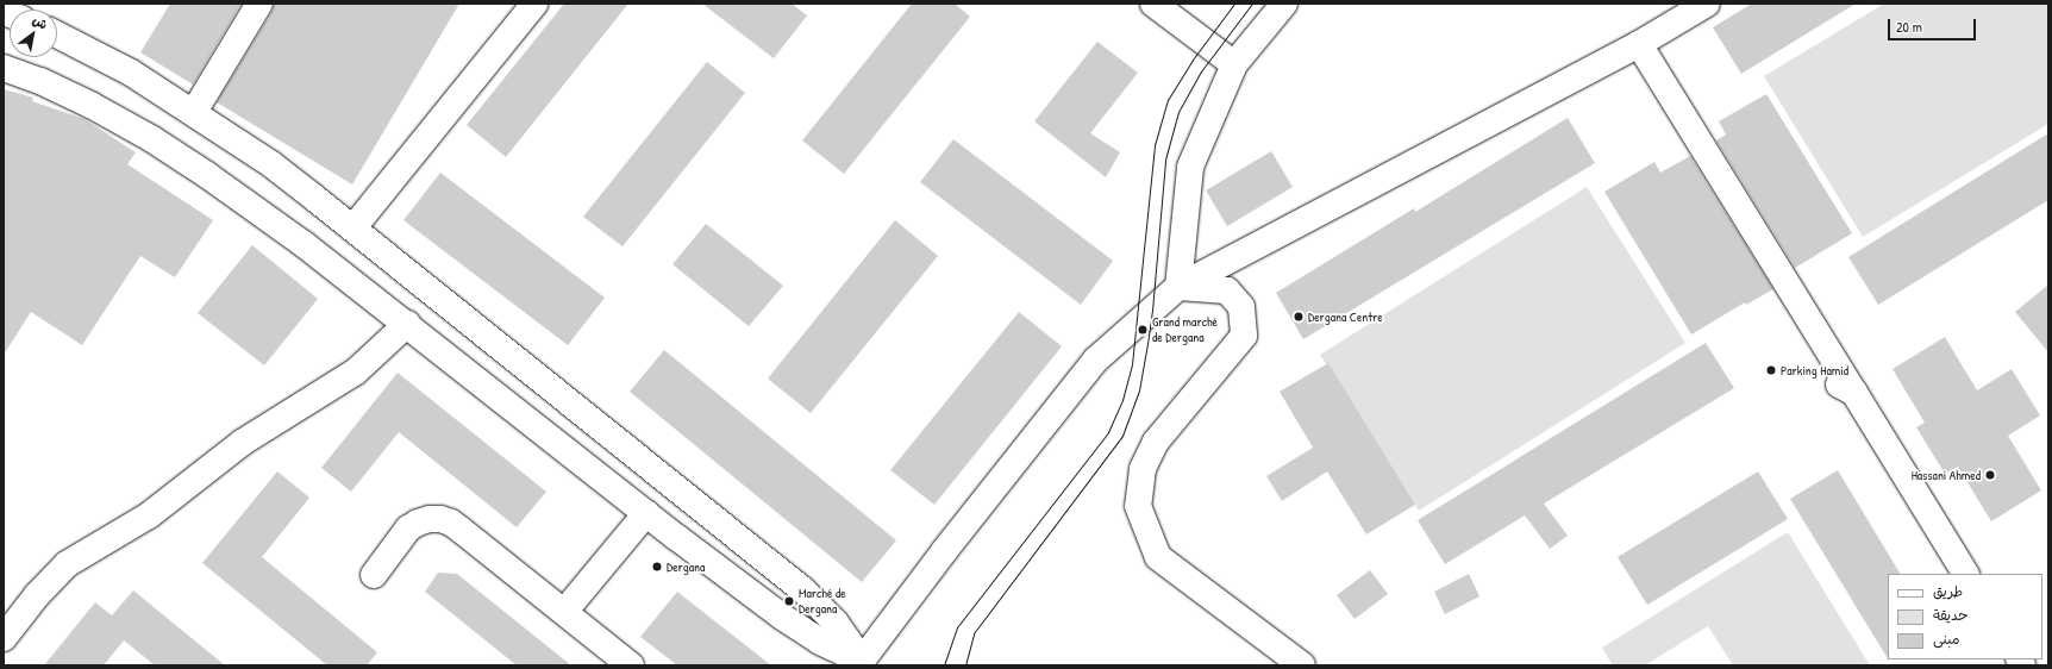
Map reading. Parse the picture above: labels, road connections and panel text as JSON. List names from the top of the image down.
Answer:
{
  "places": [
    "Dergana Centre",
    "Grand marché de Dergana",
    "Parking Hamid",
    "Hassani Ahmed",
    "Dergana",
    "Marché de Dergana"
  ],
  "legend": ["طريق", "حديقة", "مبنى"],
  "scale_bar": "20 m",
  "north": "top right"
}
